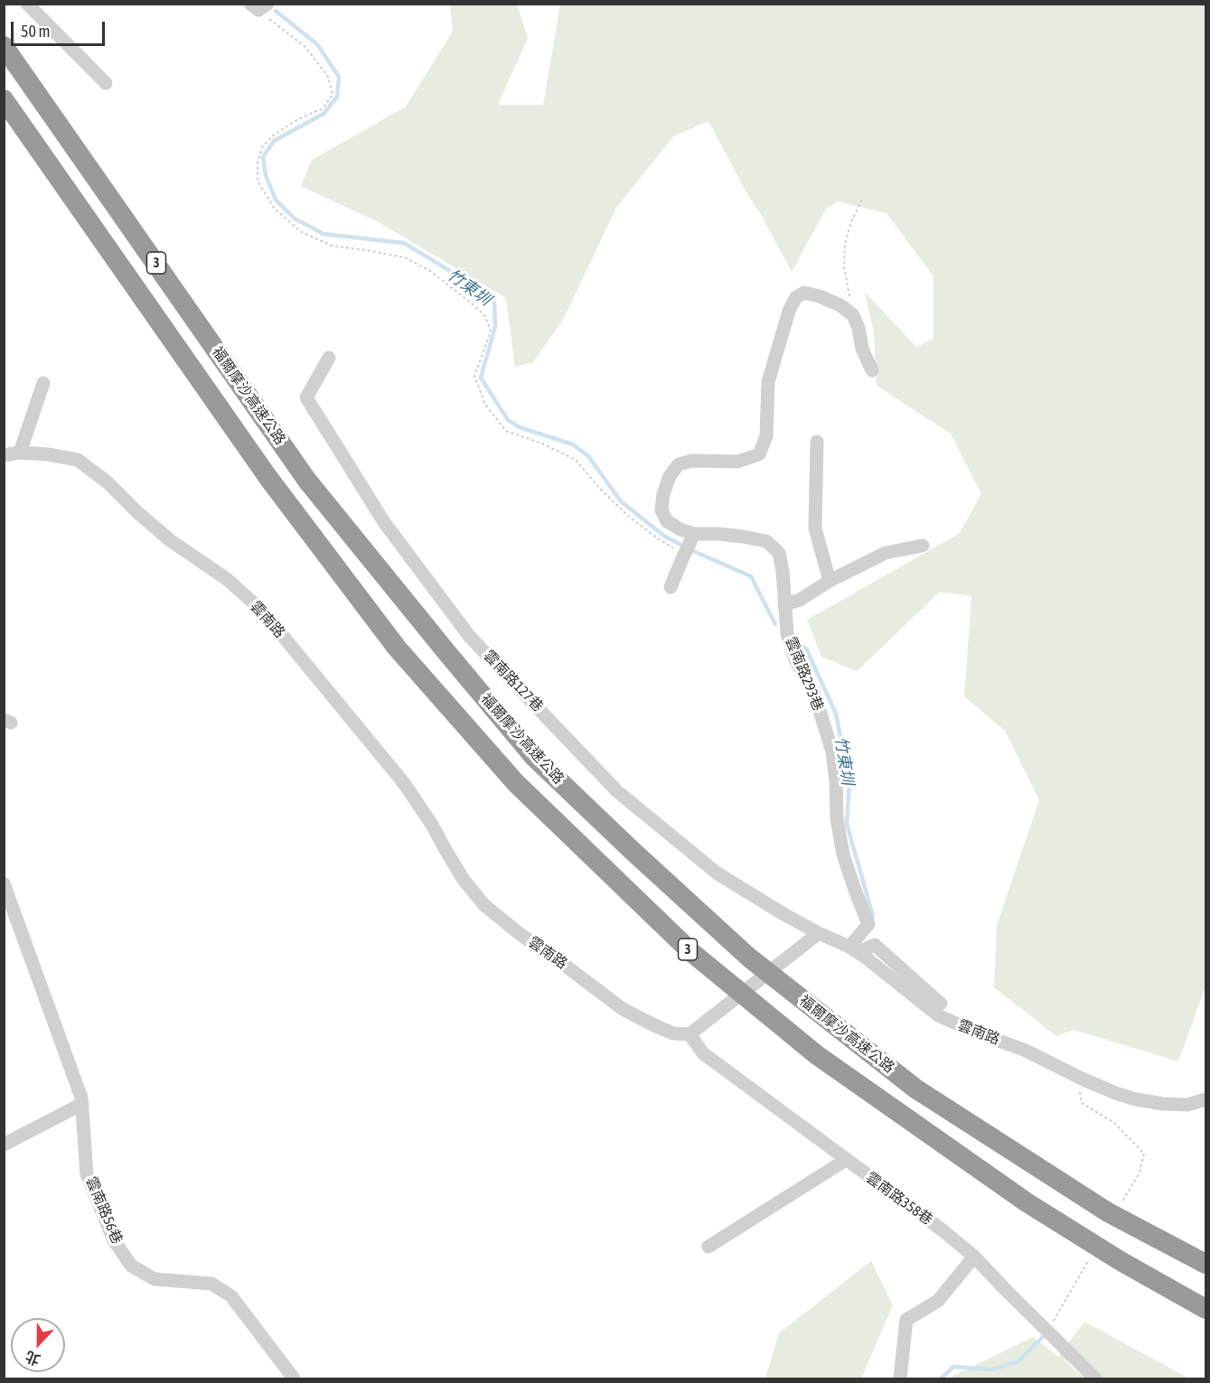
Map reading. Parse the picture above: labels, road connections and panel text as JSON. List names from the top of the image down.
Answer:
{
  "streets": {
    "highway": ["3", "福爾摩沙高速公路"],
    "street": [
      "雲南路",
      "雲南路293巷",
      "雲南路127巷",
      "雲南路358巷",
      "雲南路56巷"
    ]
  },
  "crossings": [
    ["雲南路", "雲南路293巷"],
    ["雲南路", "雲南路127巷"],
    ["雲南路", "雲南路358巷"]
  ],
  "water": ["竹東圳"],
  "scale_bar": "50 m",
  "north": "bottom"
}
